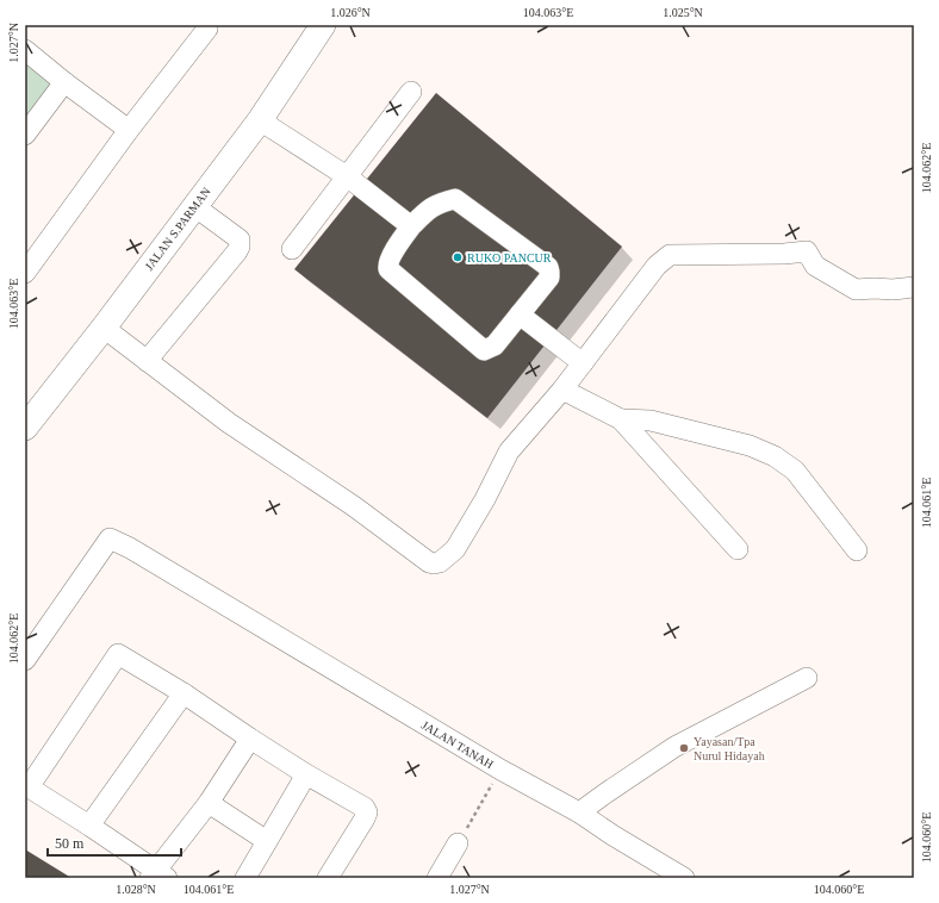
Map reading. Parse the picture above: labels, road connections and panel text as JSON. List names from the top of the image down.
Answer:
{
  "streets": {
    "main road": ["JALAN S.PARMAN"],
    "street": ["JALAN TANAH"]
  },
  "places": ["RUKO PANCUR", "Yayasan/Tpa Nurul Hidayah"],
  "scale_bar": "50 m",
  "coordinates": [
    "1.026°N",
    "104.063°E",
    "1.025°N",
    "1.027°N",
    "104.062°E",
    "104.061°E",
    "104.060°E",
    "1.028°N"
  ]
}
